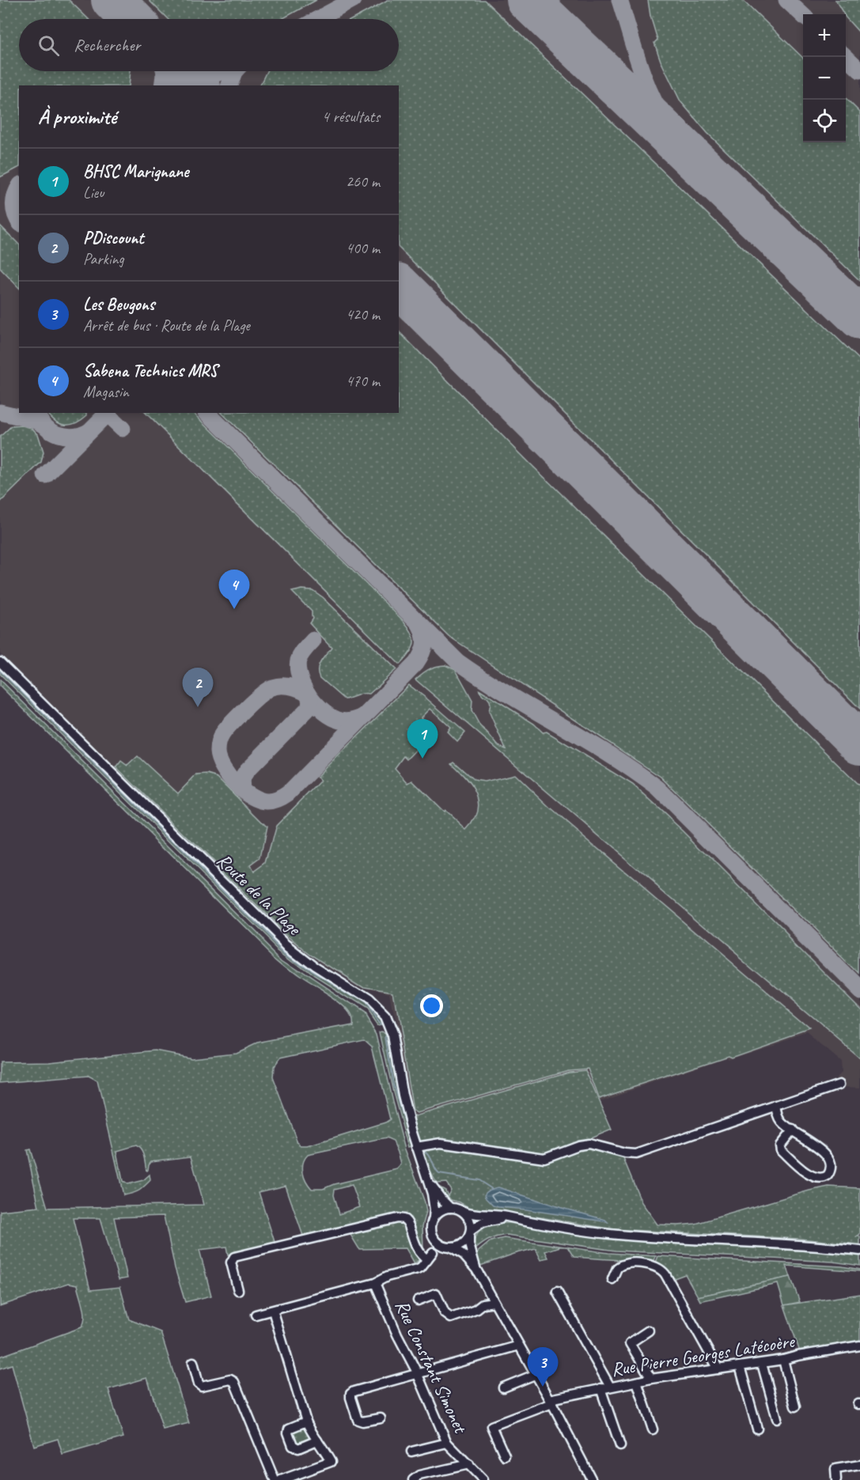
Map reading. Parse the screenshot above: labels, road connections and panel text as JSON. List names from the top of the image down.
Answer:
{
  "streets": {
    "street": ["Route de la Plage", "Rue Pierre Georges Latécoère", "Rue Constant Simonet"]
  },
  "page": {
    "map_buttons": ["+", "−"],
    "search": "Rechercher",
    "heading": ["À proximité", "4 résultats"],
    "list": [
      {
        "mark": "1",
        "name": "BHSC Marignane",
        "note": "Lieu",
        "value": "260 m"
      },
      {
        "mark": "2",
        "name": "PDiscount",
        "note": "Parking",
        "value": "400 m"
      },
      {
        "mark": "3",
        "name": "Les Beugons",
        "note": "Arrêt de bus · Route de la Plage",
        "value": "420 m"
      },
      {
        "mark": "4",
        "name": "Sabena Technics MRS",
        "note": "Magasin",
        "value": "470 m"
      }
    ],
    "pins": [
      "4",
      "2",
      "1",
      "3"
    ]
  }
}
